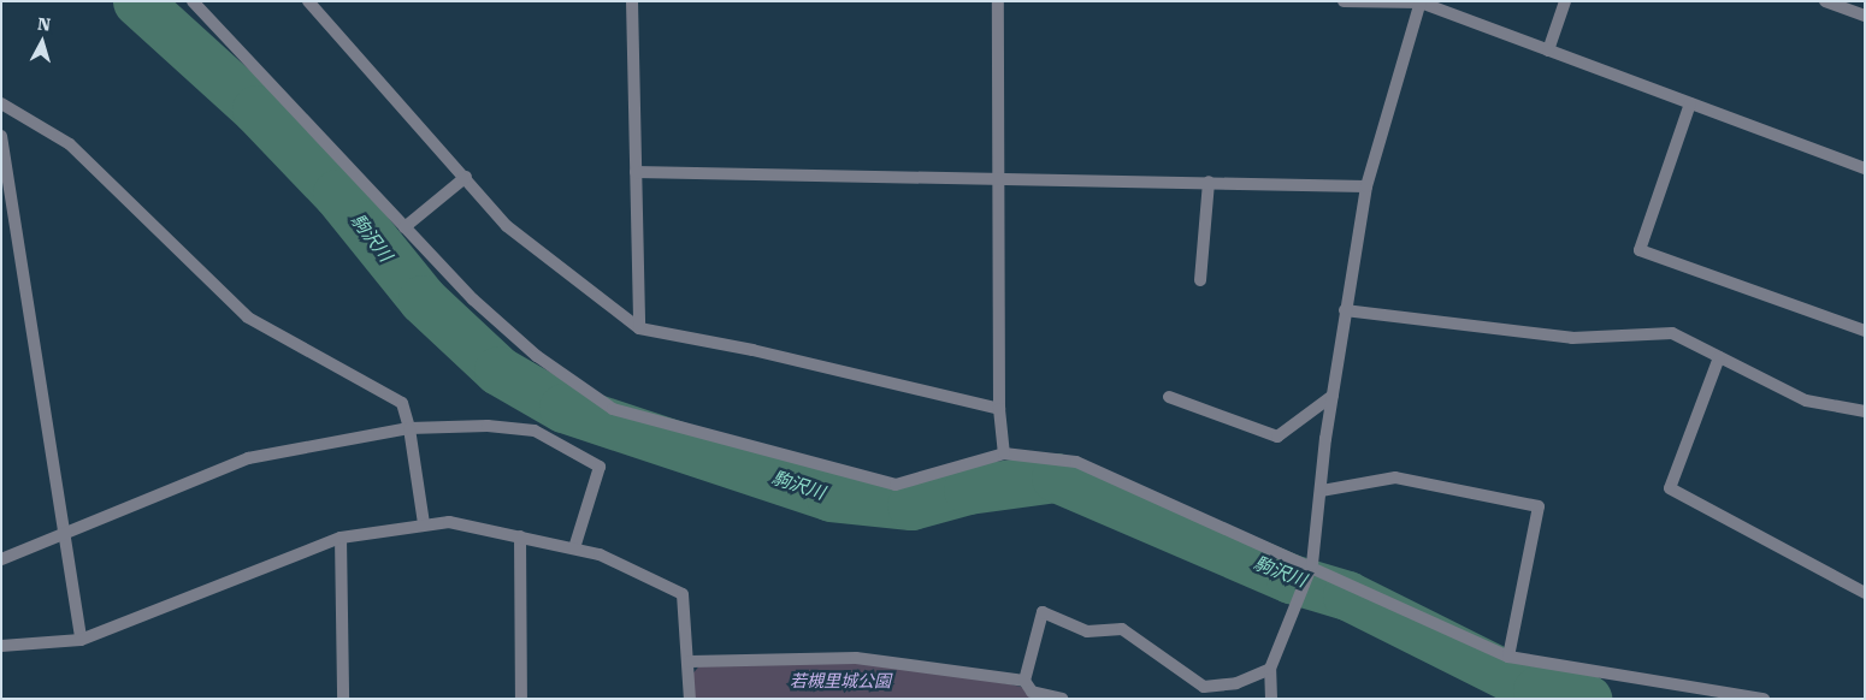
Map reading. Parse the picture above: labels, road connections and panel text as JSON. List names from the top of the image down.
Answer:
{
  "water": ["駒沢川"],
  "parks": ["若槻里城公園"],
  "north": "top"
}
